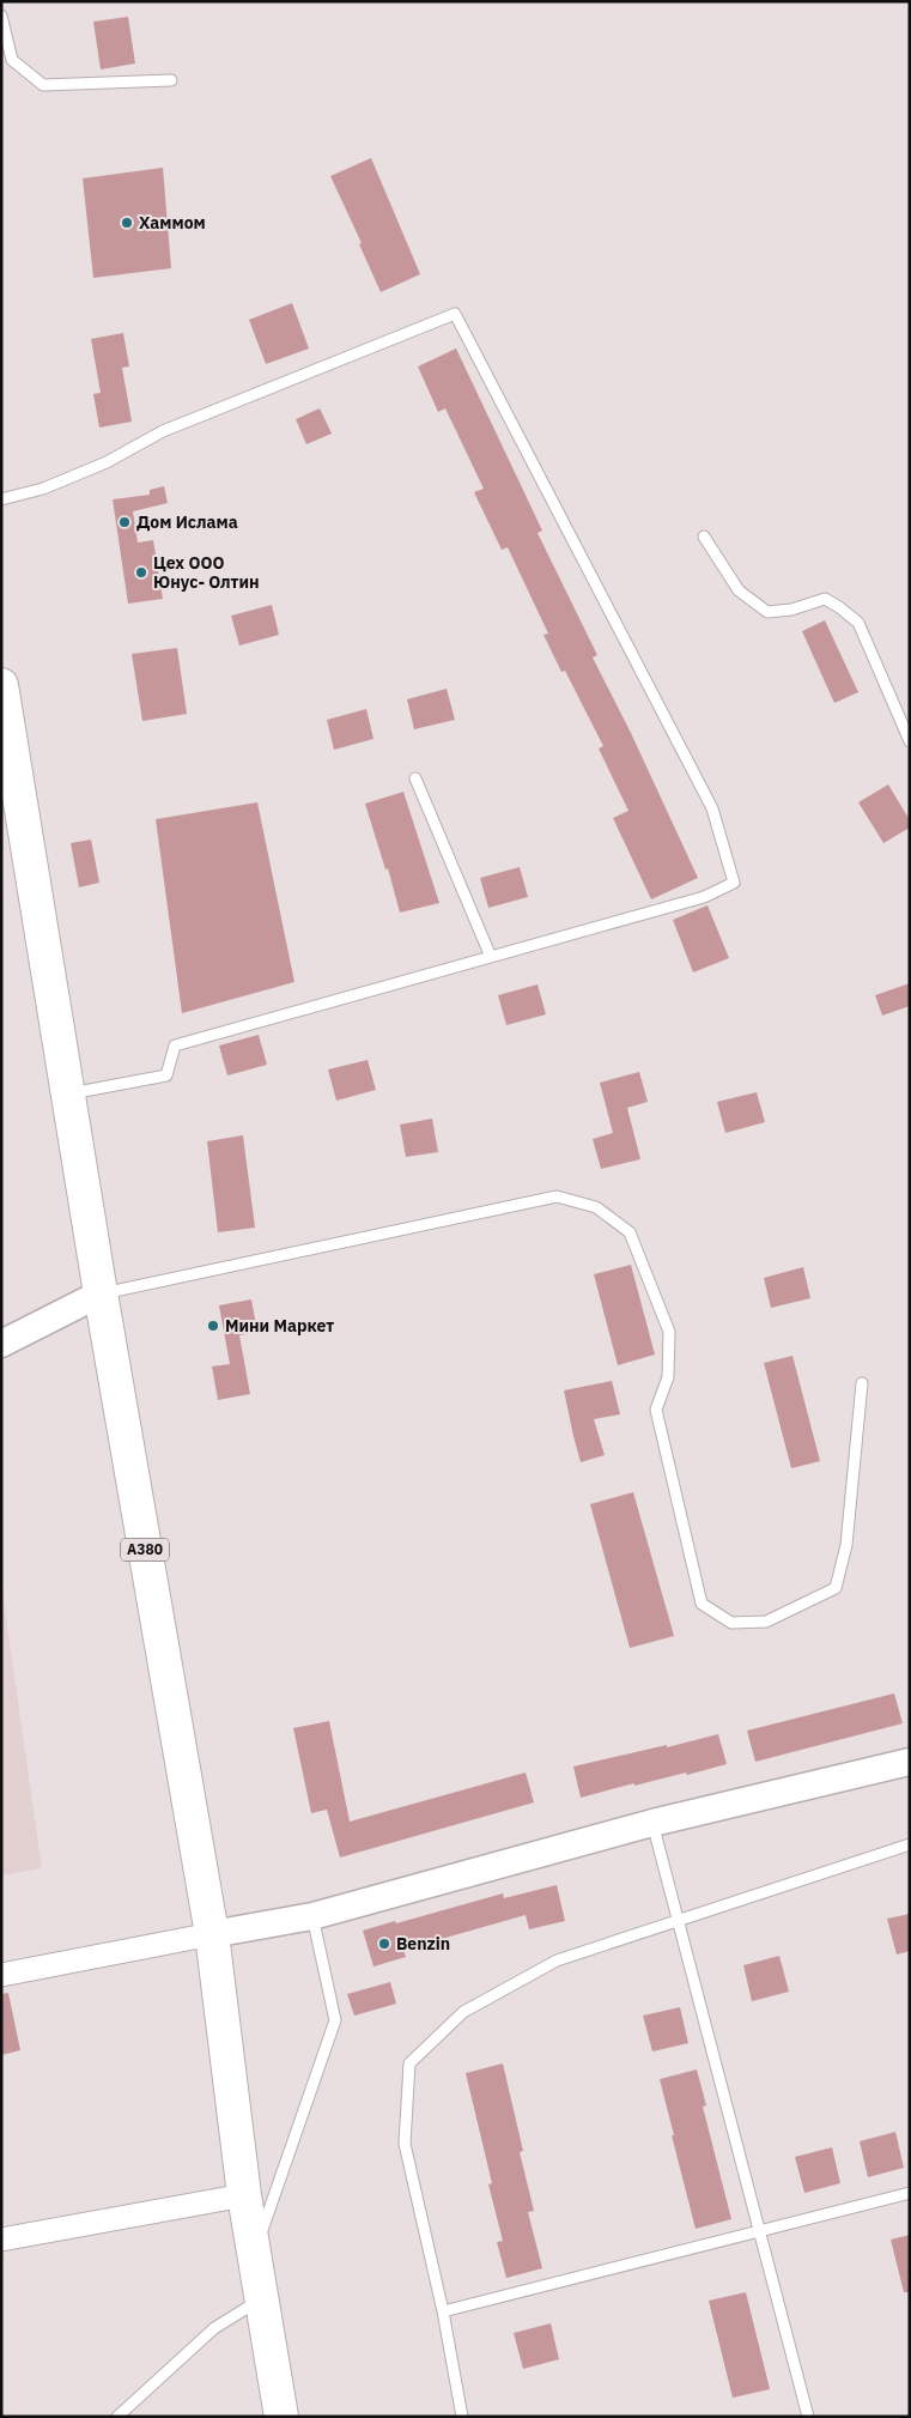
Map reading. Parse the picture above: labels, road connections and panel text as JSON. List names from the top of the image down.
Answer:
{
  "streets": {
    "highway": ["A380"]
  },
  "places": [
    "Хаммом",
    "Дом Ислама",
    "Цех ООО Юнус- Олтин",
    "Мини Маркет",
    "Benzin"
  ]
}
